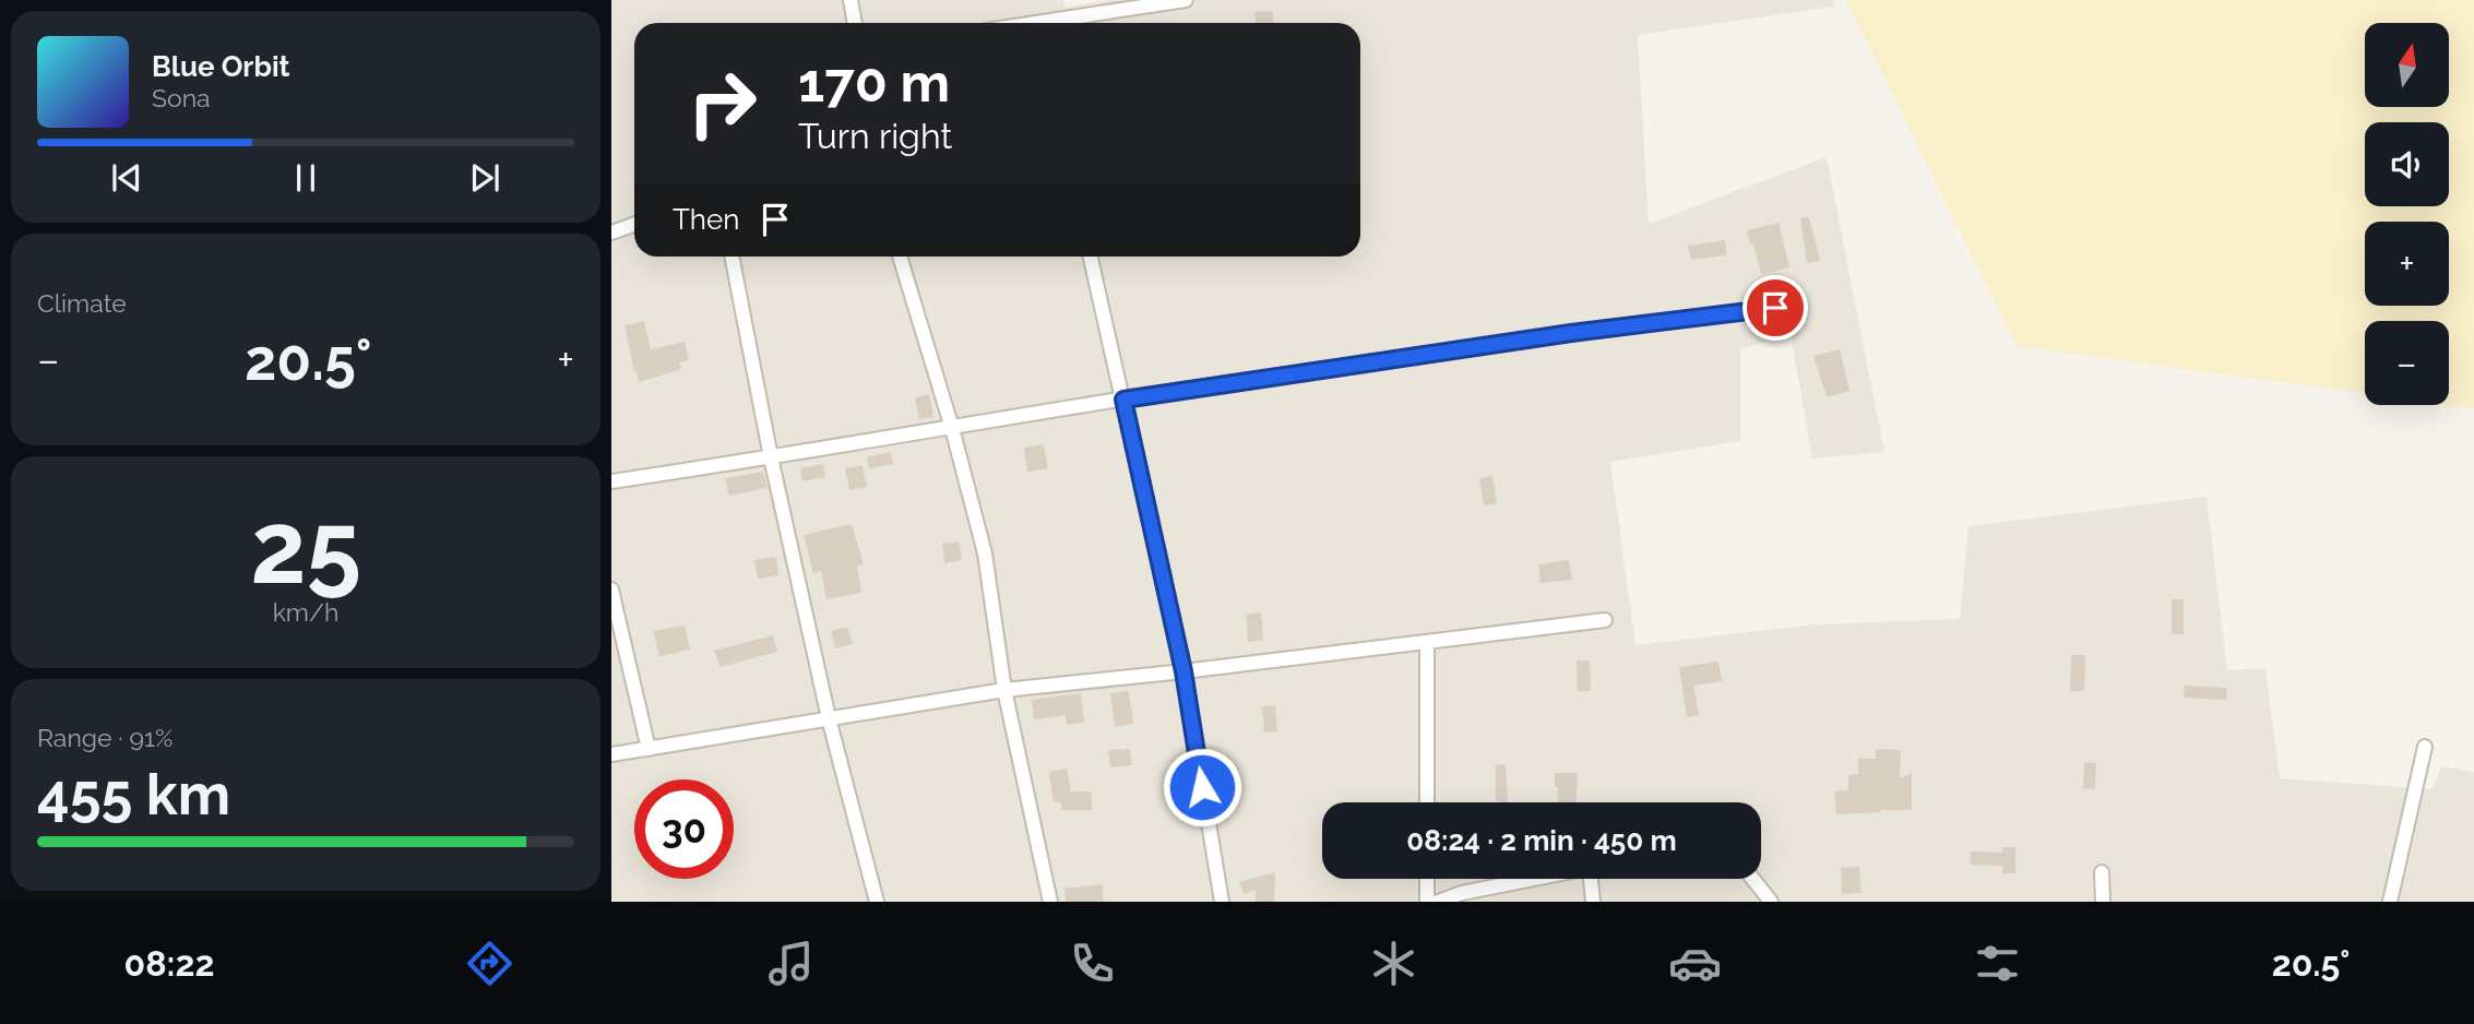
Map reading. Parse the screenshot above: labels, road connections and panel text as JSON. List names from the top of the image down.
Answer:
{
  "north": "top",
  "page": {
    "map_buttons": ["+", "−"],
    "turn": ["170 m", "Turn right"],
    "song": ["Blue Orbit", "Sona"],
    "then": "Then",
    "tile": [
      "Climate",
      ["25", "km/h"],
      ["Range · 91%", "455 km"]
    ],
    "heat": ["−", "20.5°", "+"],
    "limit": "30",
    "trip": "08:24 · 2 min · 450 m",
    "tabs": ["08:22", "20.5°"]
  }
}
